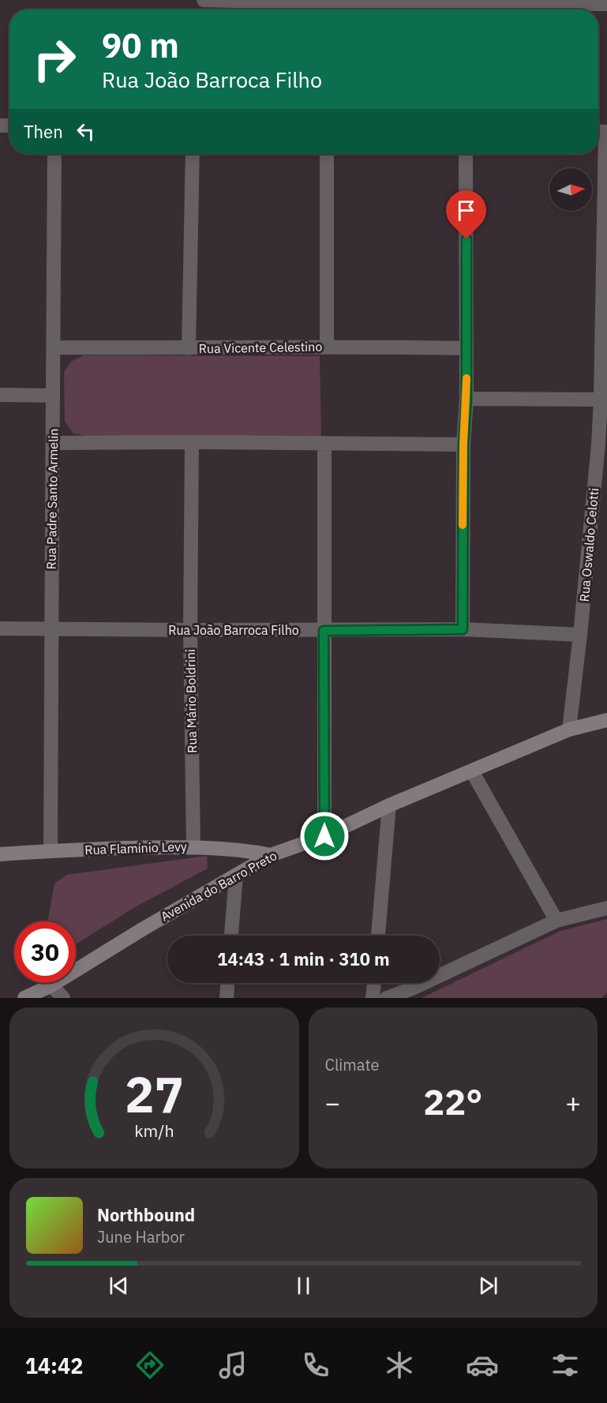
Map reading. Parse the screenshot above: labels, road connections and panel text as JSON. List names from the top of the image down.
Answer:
{
  "streets": {
    "street": [
      "Rua Vicente Celestino",
      "Rua Padre Santo Armelin",
      "Rua Oswaldo Celotti",
      "Rua João Barroca Filho",
      "Rua Mário Boldrini",
      "Rua Flamínio Levy",
      "Avenida do Barro Preto"
    ]
  },
  "crossings": [
    ["Rua Vicente Celestino", "Rua Padre Santo Armelin"],
    ["Rua Padre Santo Armelin", "Rua João Barroca Filho"],
    ["Rua Padre Santo Armelin", "Rua Flamínio Levy"],
    ["Rua Oswaldo Celotti", "Rua João Barroca Filho"],
    ["Rua Oswaldo Celotti", "Avenida do Barro Preto"],
    ["Rua João Barroca Filho", "Rua Mário Boldrini"],
    ["Rua Mário Boldrini", "Rua Flamínio Levy"],
    ["Rua Flamínio Levy", "Avenida do Barro Preto"]
  ],
  "north": "right",
  "page": {
    "turn": ["90 m", "Rua João Barroca Filho"],
    "then": "Then",
    "limit": "30",
    "trip": "14:43 · 1 min · 310 m",
    "tile": "Climate",
    "heat": ["−", "22°", "+"],
    "song": ["Northbound", "June Harbor"],
    "tabs": "14:42",
    "gauge": ["27", "km/h"]
  }
}
